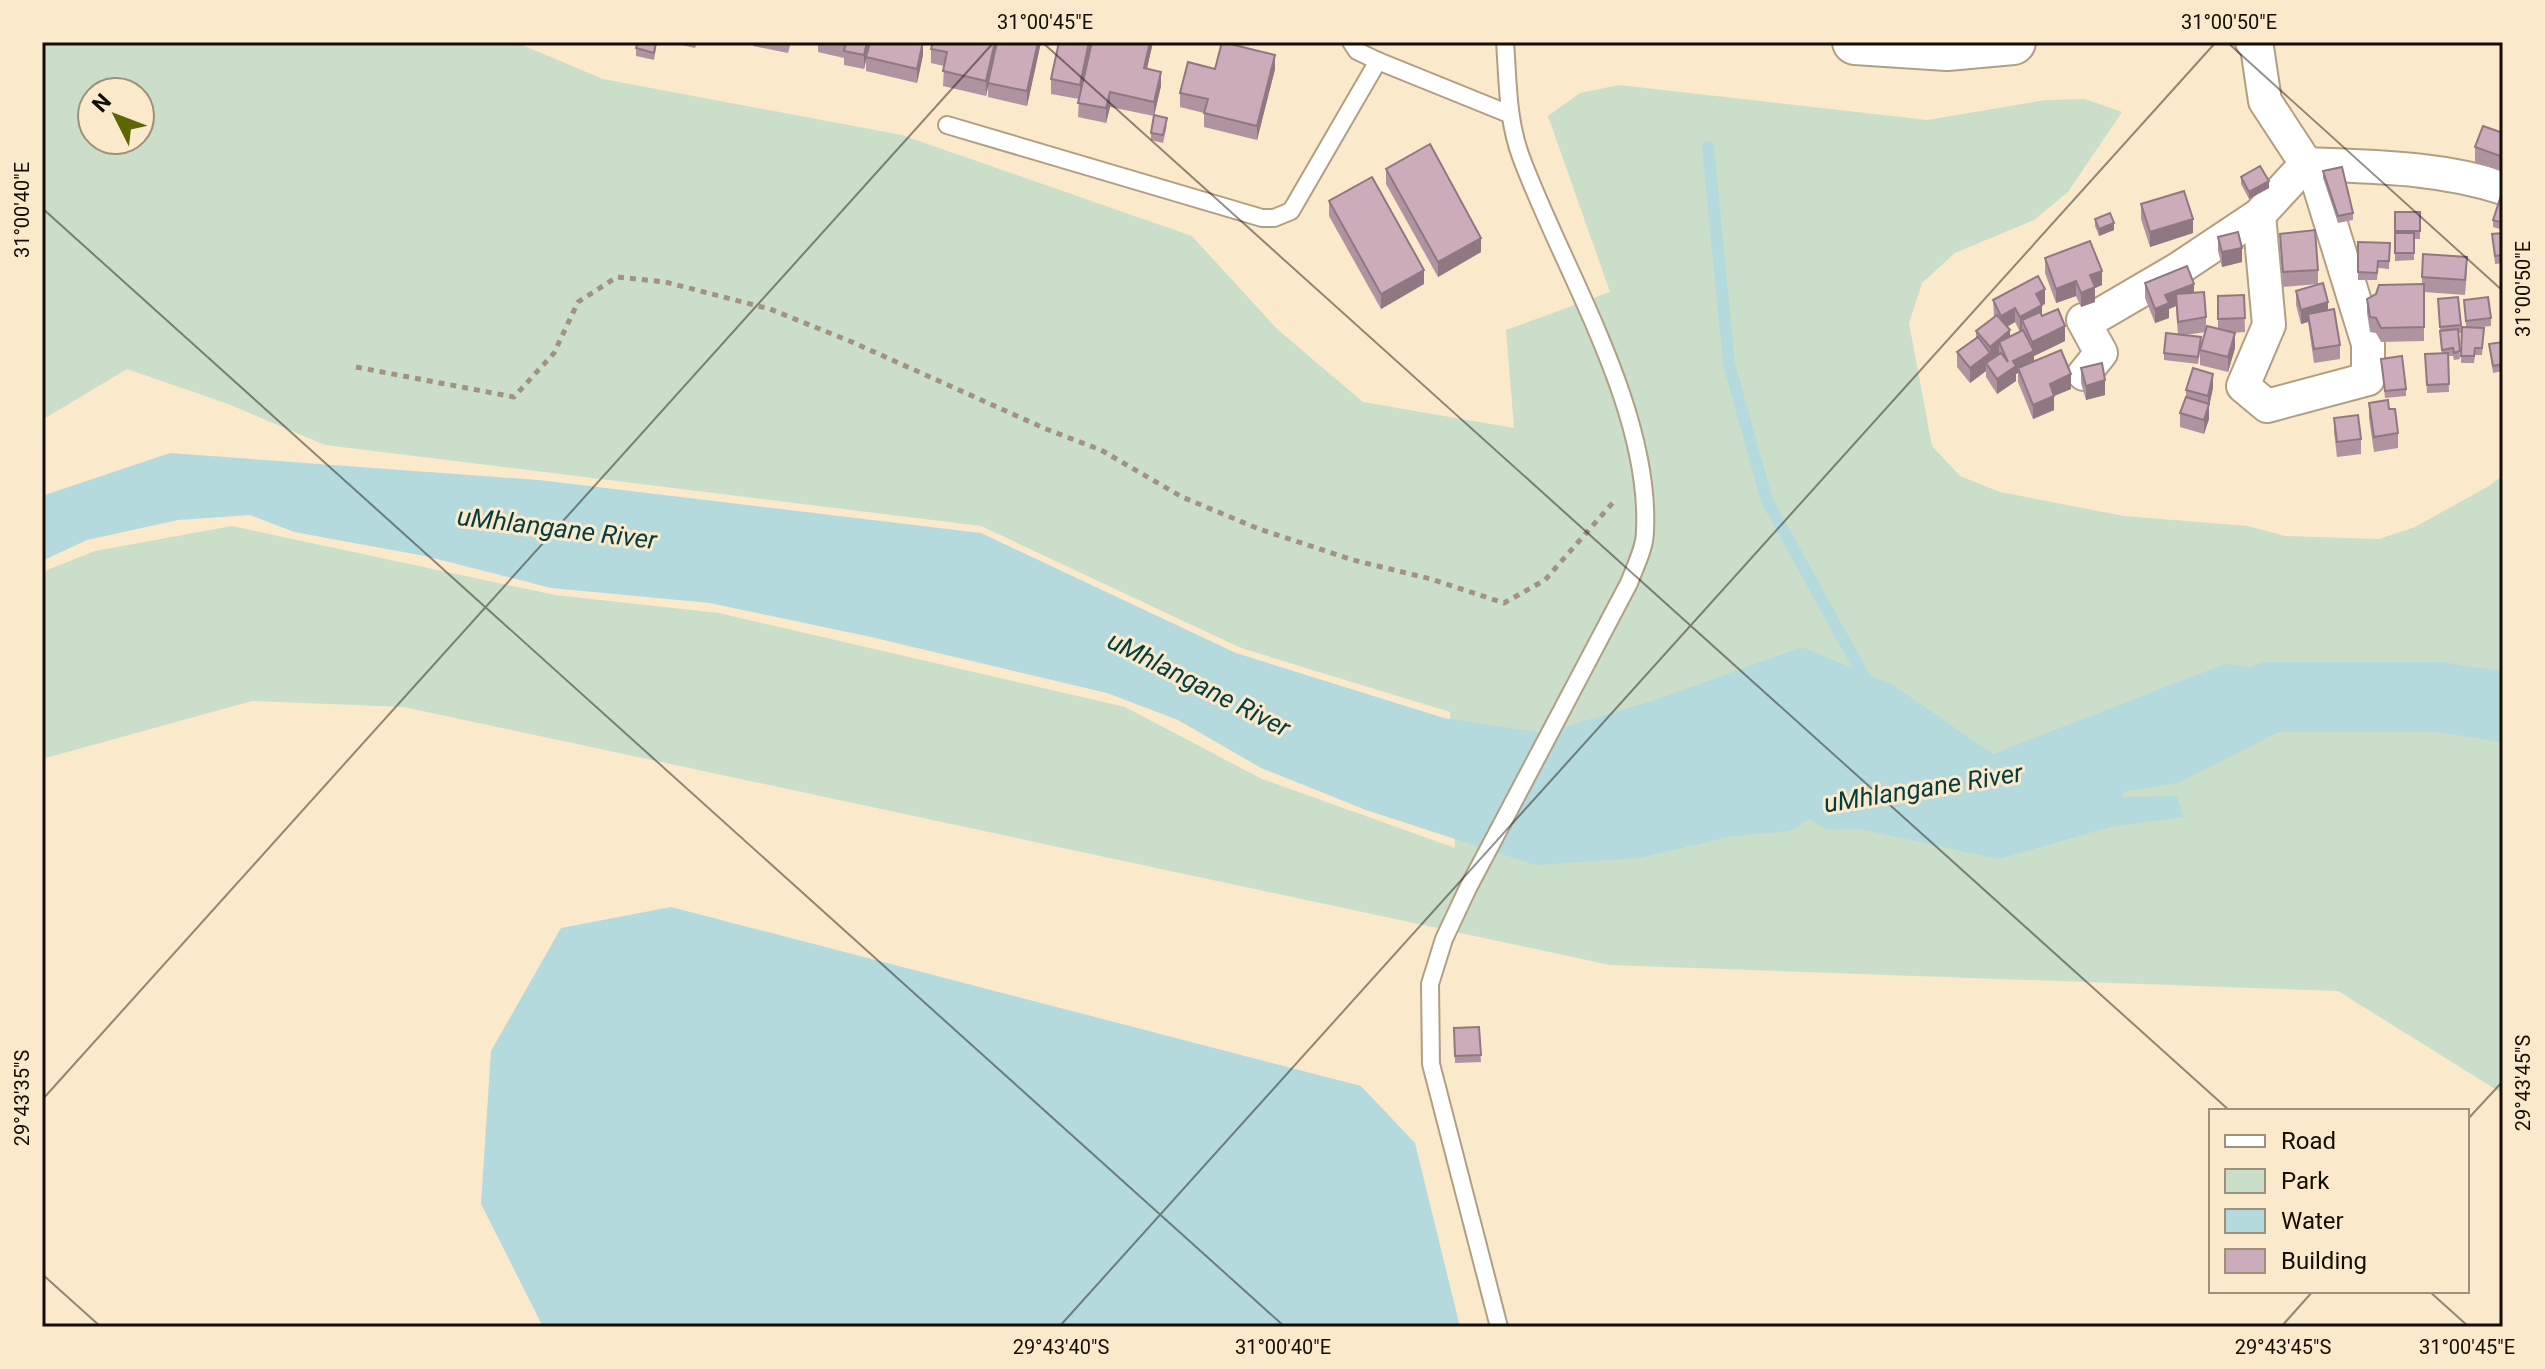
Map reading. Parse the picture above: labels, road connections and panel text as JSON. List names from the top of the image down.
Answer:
{
  "water": ["uMhlangane River"],
  "legend": [
    "Road",
    "Park",
    "Water",
    "Building"
  ],
  "north": "top left",
  "coordinates": [
    "31°00'45\"E",
    "31°00'50\"E",
    "31°00'40\"E",
    "29°43'45\"S",
    "29°43'35\"S",
    "29°43'40\"S"
  ]
}
